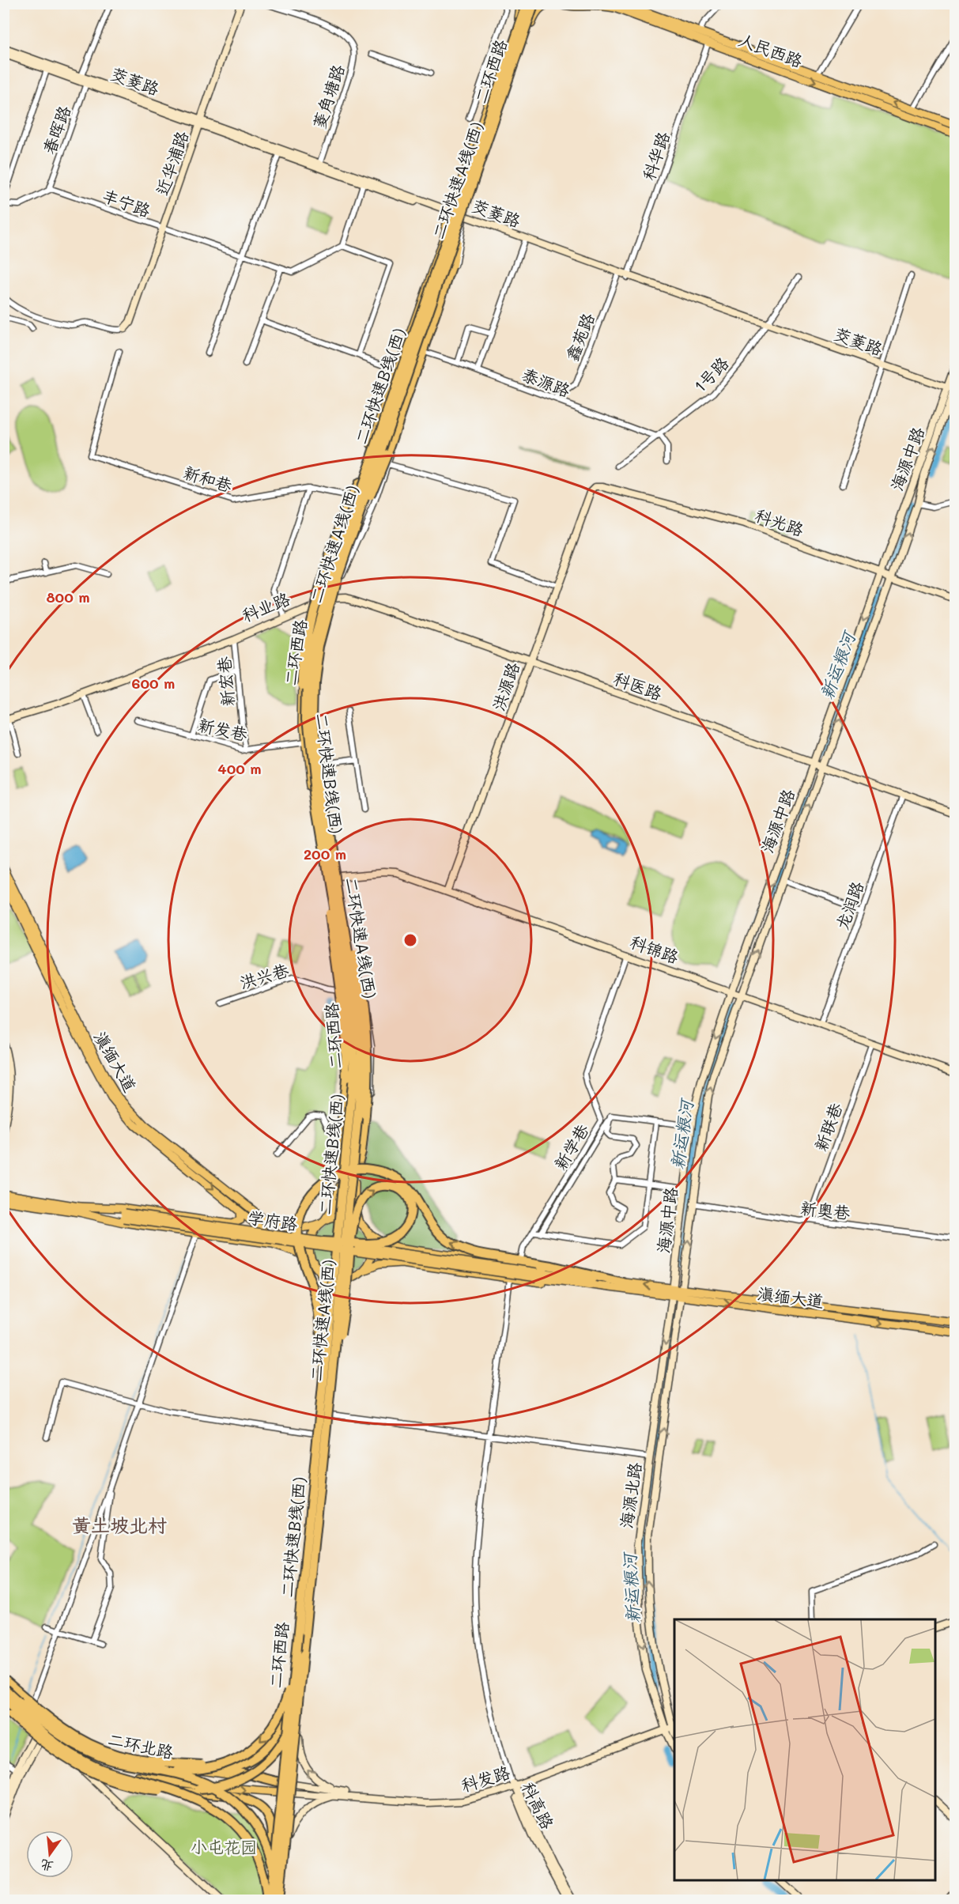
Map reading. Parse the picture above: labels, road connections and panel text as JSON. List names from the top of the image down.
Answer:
{
  "streets": {
    "highway": ["二环快速A线(西)", "二环快速B线(西)"],
    "main road": [
      "人民西路",
      "二环西路",
      "滇缅大道",
      "学府路",
      "二环北路"
    ],
    "street": [
      "茭菱路",
      "菱角塘路",
      "春晖路",
      "科华路",
      "近华浦路",
      "丰宁路",
      "鑫苑路",
      "1号路",
      "泰源路",
      "海源中路",
      "新和巷",
      "科光路",
      "科业路",
      "新宏巷",
      "科医路",
      "洪源路",
      "新发巷",
      "龙润路",
      "科锦路",
      "洪兴巷",
      "新联巷",
      "新学巷",
      "新奥巷",
      "海源北路",
      "科发路",
      "科高路"
    ]
  },
  "crossings": [
    ["人民西路", "二环西路"],
    ["人民西路", "茭菱路"],
    ["人民西路", "科华路"],
    ["二环西路", "茭菱路"],
    ["二环西路", "二环快速A线(西)"],
    ["二环西路", "二环快速B线(西)"],
    ["二环西路", "科医路"],
    ["二环西路", "新发巷"],
    ["二环西路", "科锦路"],
    ["二环西路", "洪兴巷"],
    ["二环西路", "滇缅大道"],
    ["二环西路", "学府路"],
    ["二环西路", "二环北路"],
    ["二环西路", "科发路"],
    ["茭菱路", "菱角塘路"],
    ["茭菱路", "春晖路"],
    ["茭菱路", "科华路"],
    ["茭菱路", "近华浦路"],
    ["茭菱路", "鑫苑路"],
    ["茭菱路", "1号路"],
    ["茭菱路", "海源中路"],
    ["春晖路", "丰宁路"],
    ["近华浦路", "丰宁路"],
    ["二环快速A线(西)", "科锦路"],
    ["鑫苑路", "泰源路"],
    ["1号路", "泰源路"],
    ["海源中路", "科光路"],
    ["海源中路", "科医路"],
    ["海源中路", "科锦路"],
    ["海源中路", "滇缅大道"],
    ["海源中路", "新奥巷"],
    ["海源中路", "海源北路"],
    ["科光路", "洪源路"],
    ["科业路", "新宏巷"],
    ["科业路", "科医路"],
    ["新宏巷", "新发巷"],
    ["科医路", "洪源路"],
    ["科医路", "龙润路"],
    ["洪源路", "科锦路"],
    ["龙润路", "科锦路"],
    ["科锦路", "新联巷"],
    ["科锦路", "新学巷"],
    ["滇缅大道", "学府路"],
    ["滇缅大道", "海源北路"],
    ["新联巷", "新奥巷"],
    ["海源北路", "科发路"],
    ["二环北路", "科发路"],
    ["科发路", "科高路"]
  ],
  "districts": ["黄土坡北村"],
  "water": ["新运粮河"],
  "parks": ["小屯花园"],
  "north": "bottom",
  "rings": [
    "800 m",
    "600 m",
    "400 m",
    "200 m"
  ]
}
